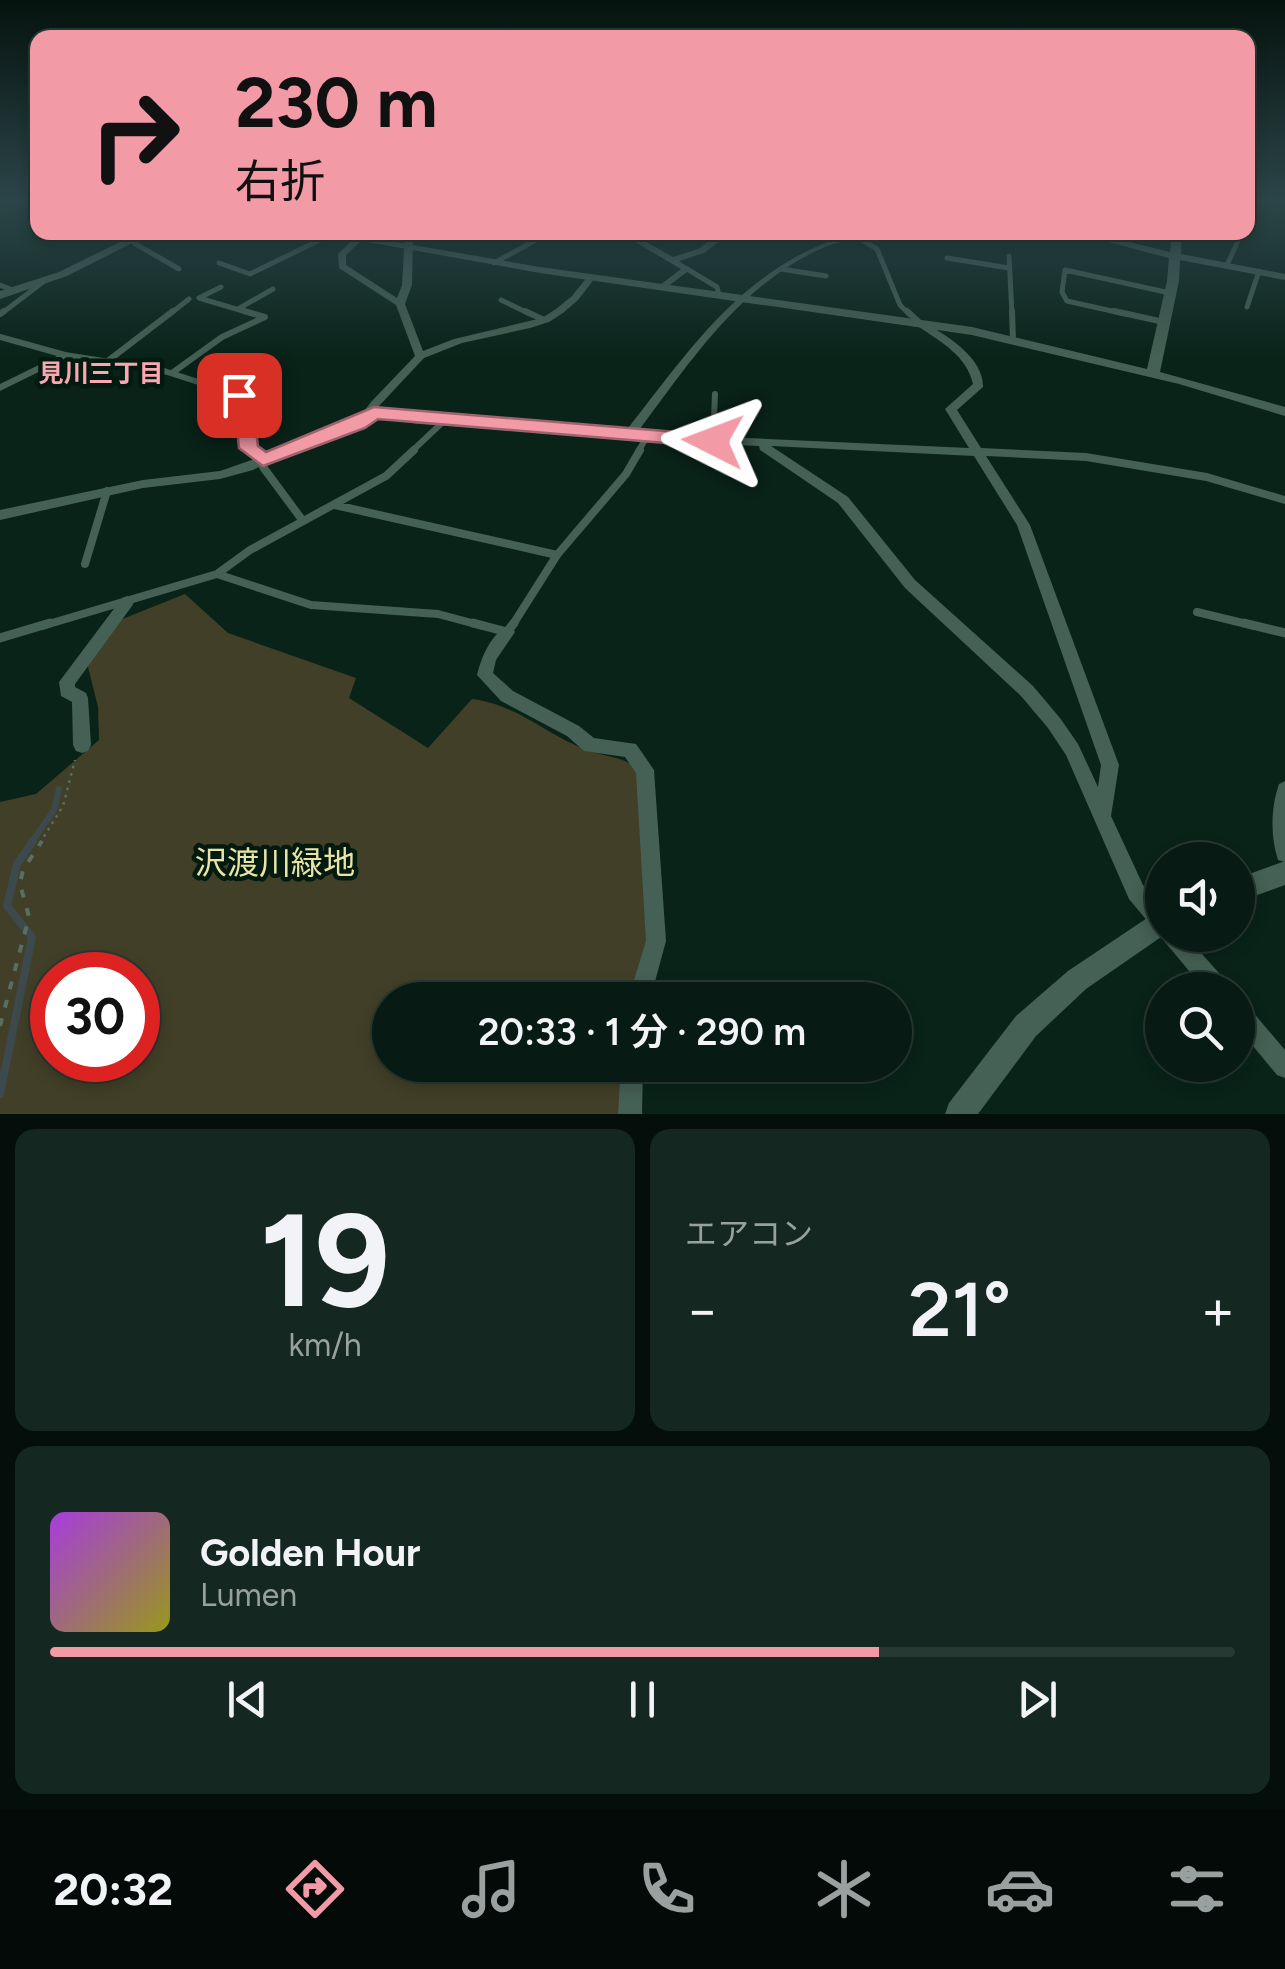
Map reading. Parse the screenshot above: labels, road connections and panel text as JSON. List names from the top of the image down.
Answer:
{
  "districts": ["見川三丁目"],
  "parks": ["沢渡川緑地"],
  "page": {
    "turn": ["230 m", "右折"],
    "limit": "30",
    "trip": "20:33 · 1 分 · 290 m",
    "tile": [
      ["19", "km/h"],
      "エアコン"
    ],
    "heat": ["−", "21°", "+"],
    "song": ["Golden Hour", "Lumen"],
    "tabs": "20:32"
  }
}
